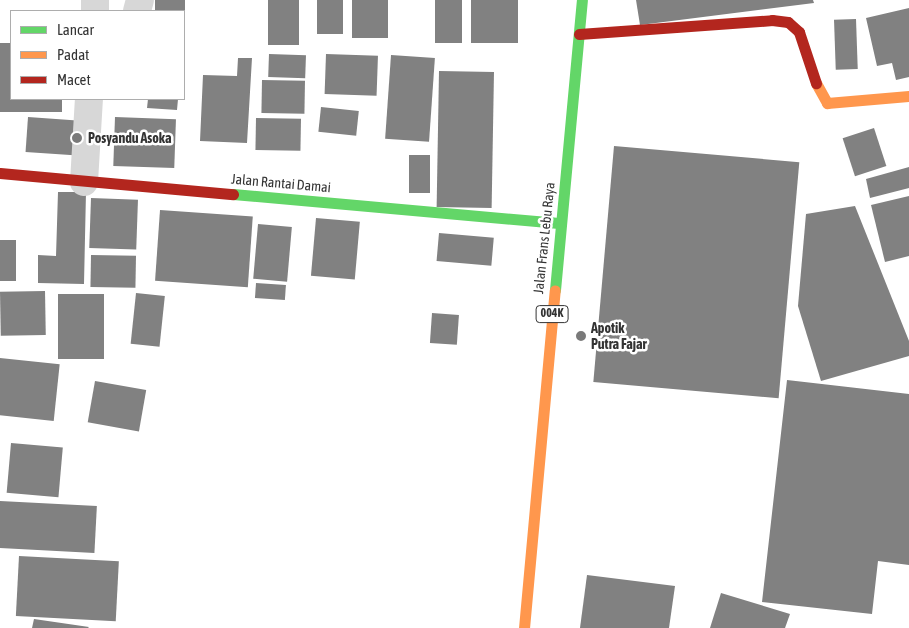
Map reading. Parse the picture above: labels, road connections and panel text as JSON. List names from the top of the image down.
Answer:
{
  "streets": {
    "street": ["Jalan Rantai Damai", "Jalan Frans Lebu Raya", "004K"]
  },
  "crossings": [
    ["Jalan Rantai Damai", "Jalan Frans Lebu Raya"]
  ],
  "places": ["Posyandu Asoka", "Apotik Putra Fajar"],
  "legend": ["Lancar", "Padat", "Macet"]
}
